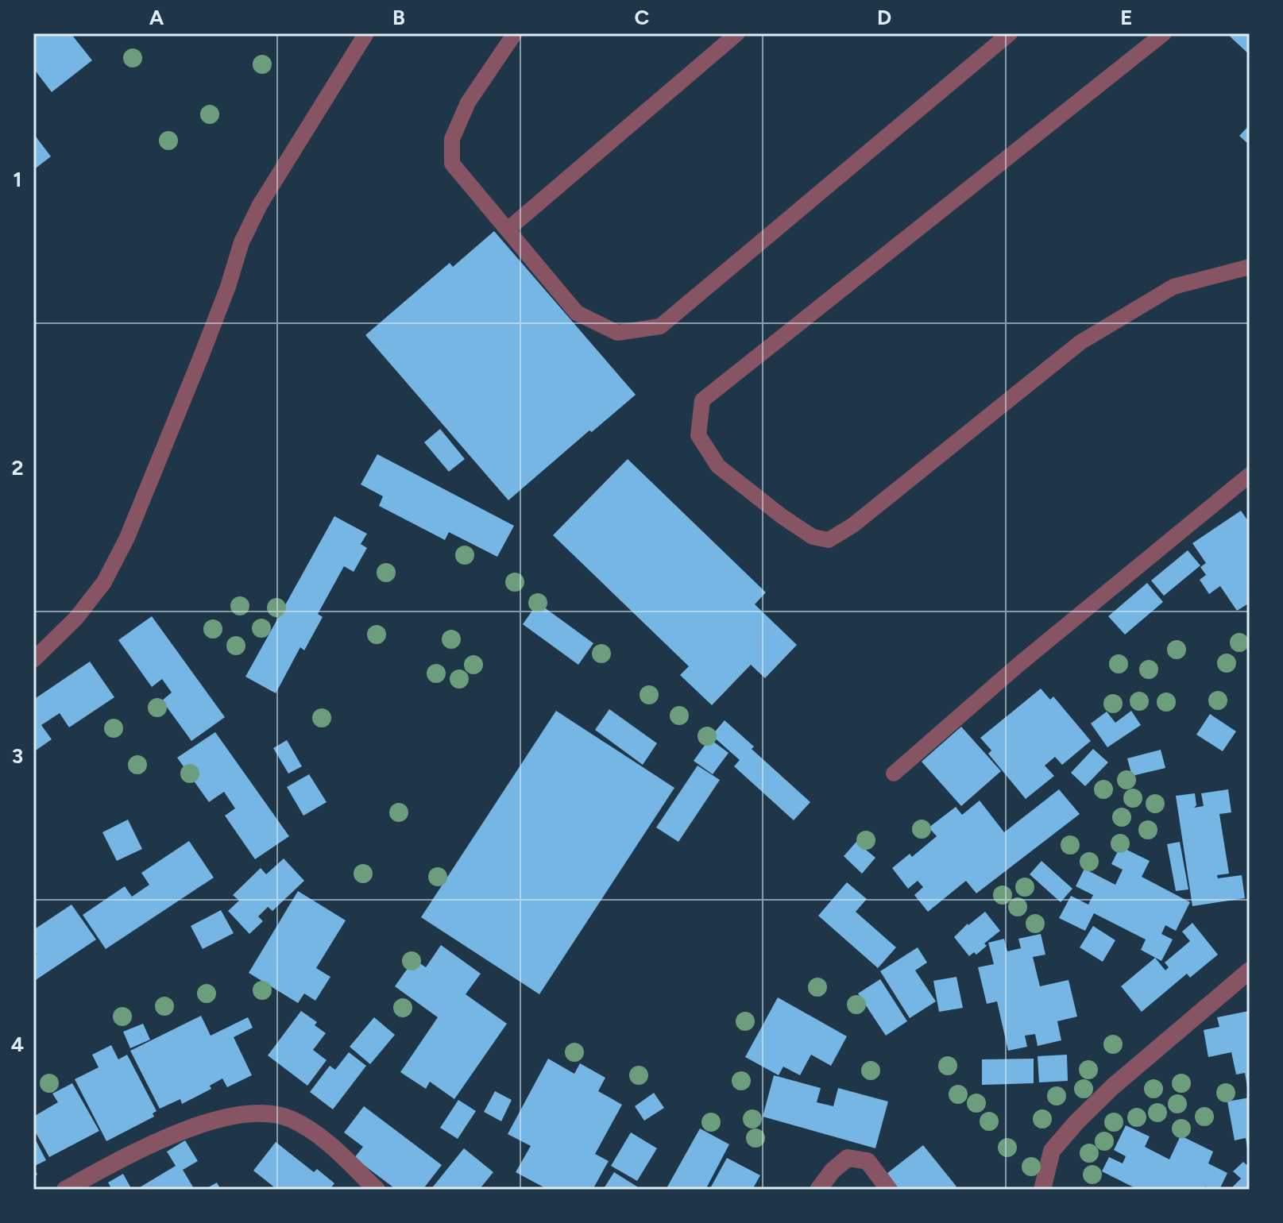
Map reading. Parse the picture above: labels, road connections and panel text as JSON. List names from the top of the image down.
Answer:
{
  "grid": {
    "columns": [
      "A",
      "B",
      "C",
      "D",
      "E"
    ],
    "rows": [
      "1",
      "2",
      "3",
      "4"
    ]
  }
}
